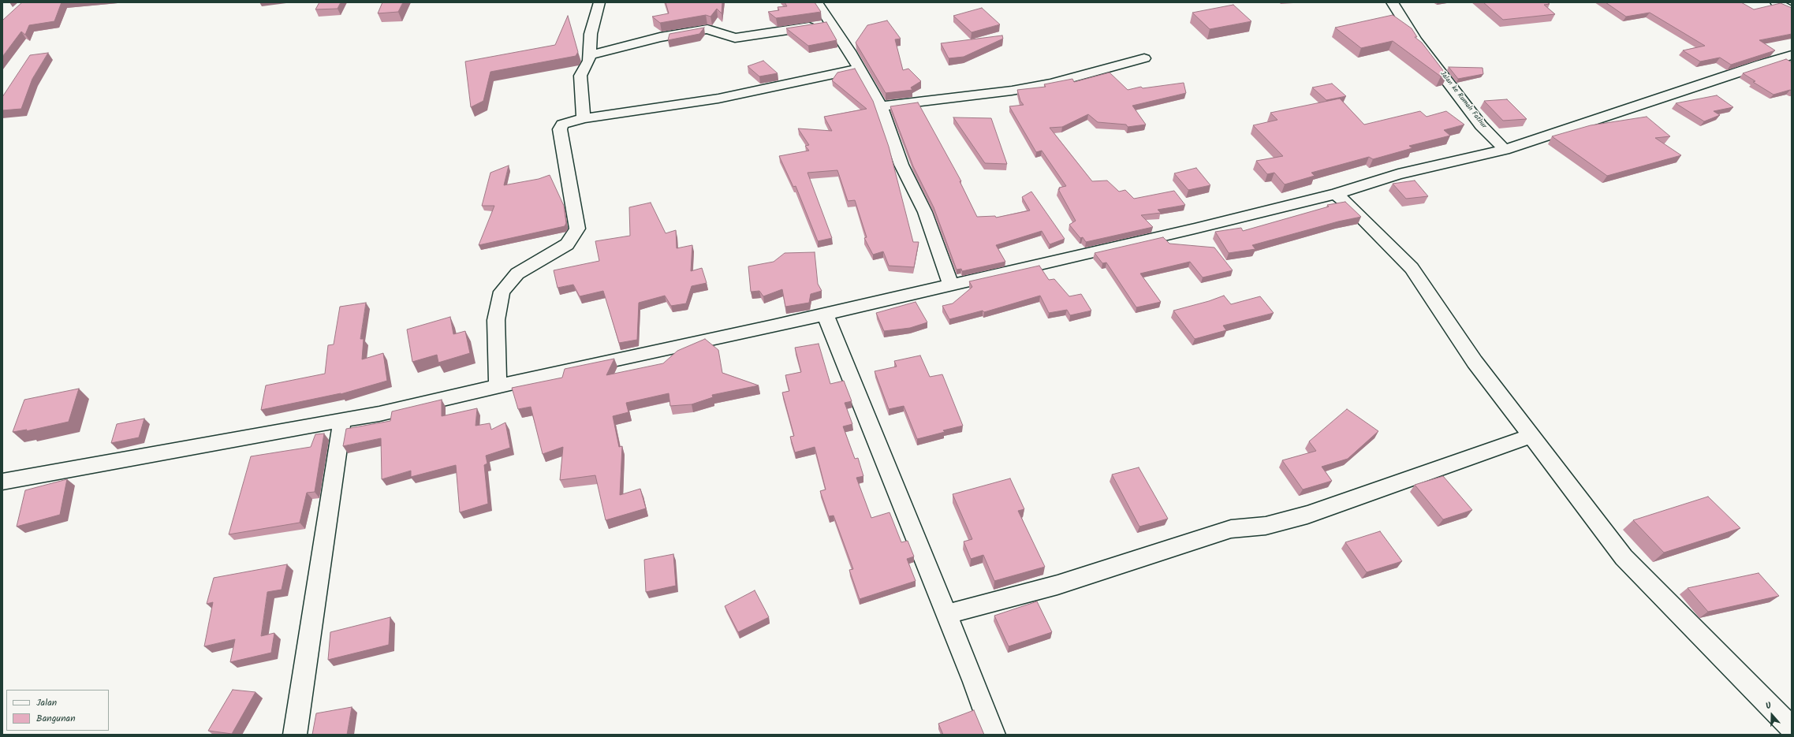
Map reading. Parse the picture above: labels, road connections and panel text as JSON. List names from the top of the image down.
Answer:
{
  "streets": {
    "street": ["Jalan ke Rumah Fathur"]
  },
  "legend": ["Jalan", "Bangunan"],
  "north": "top"
}
